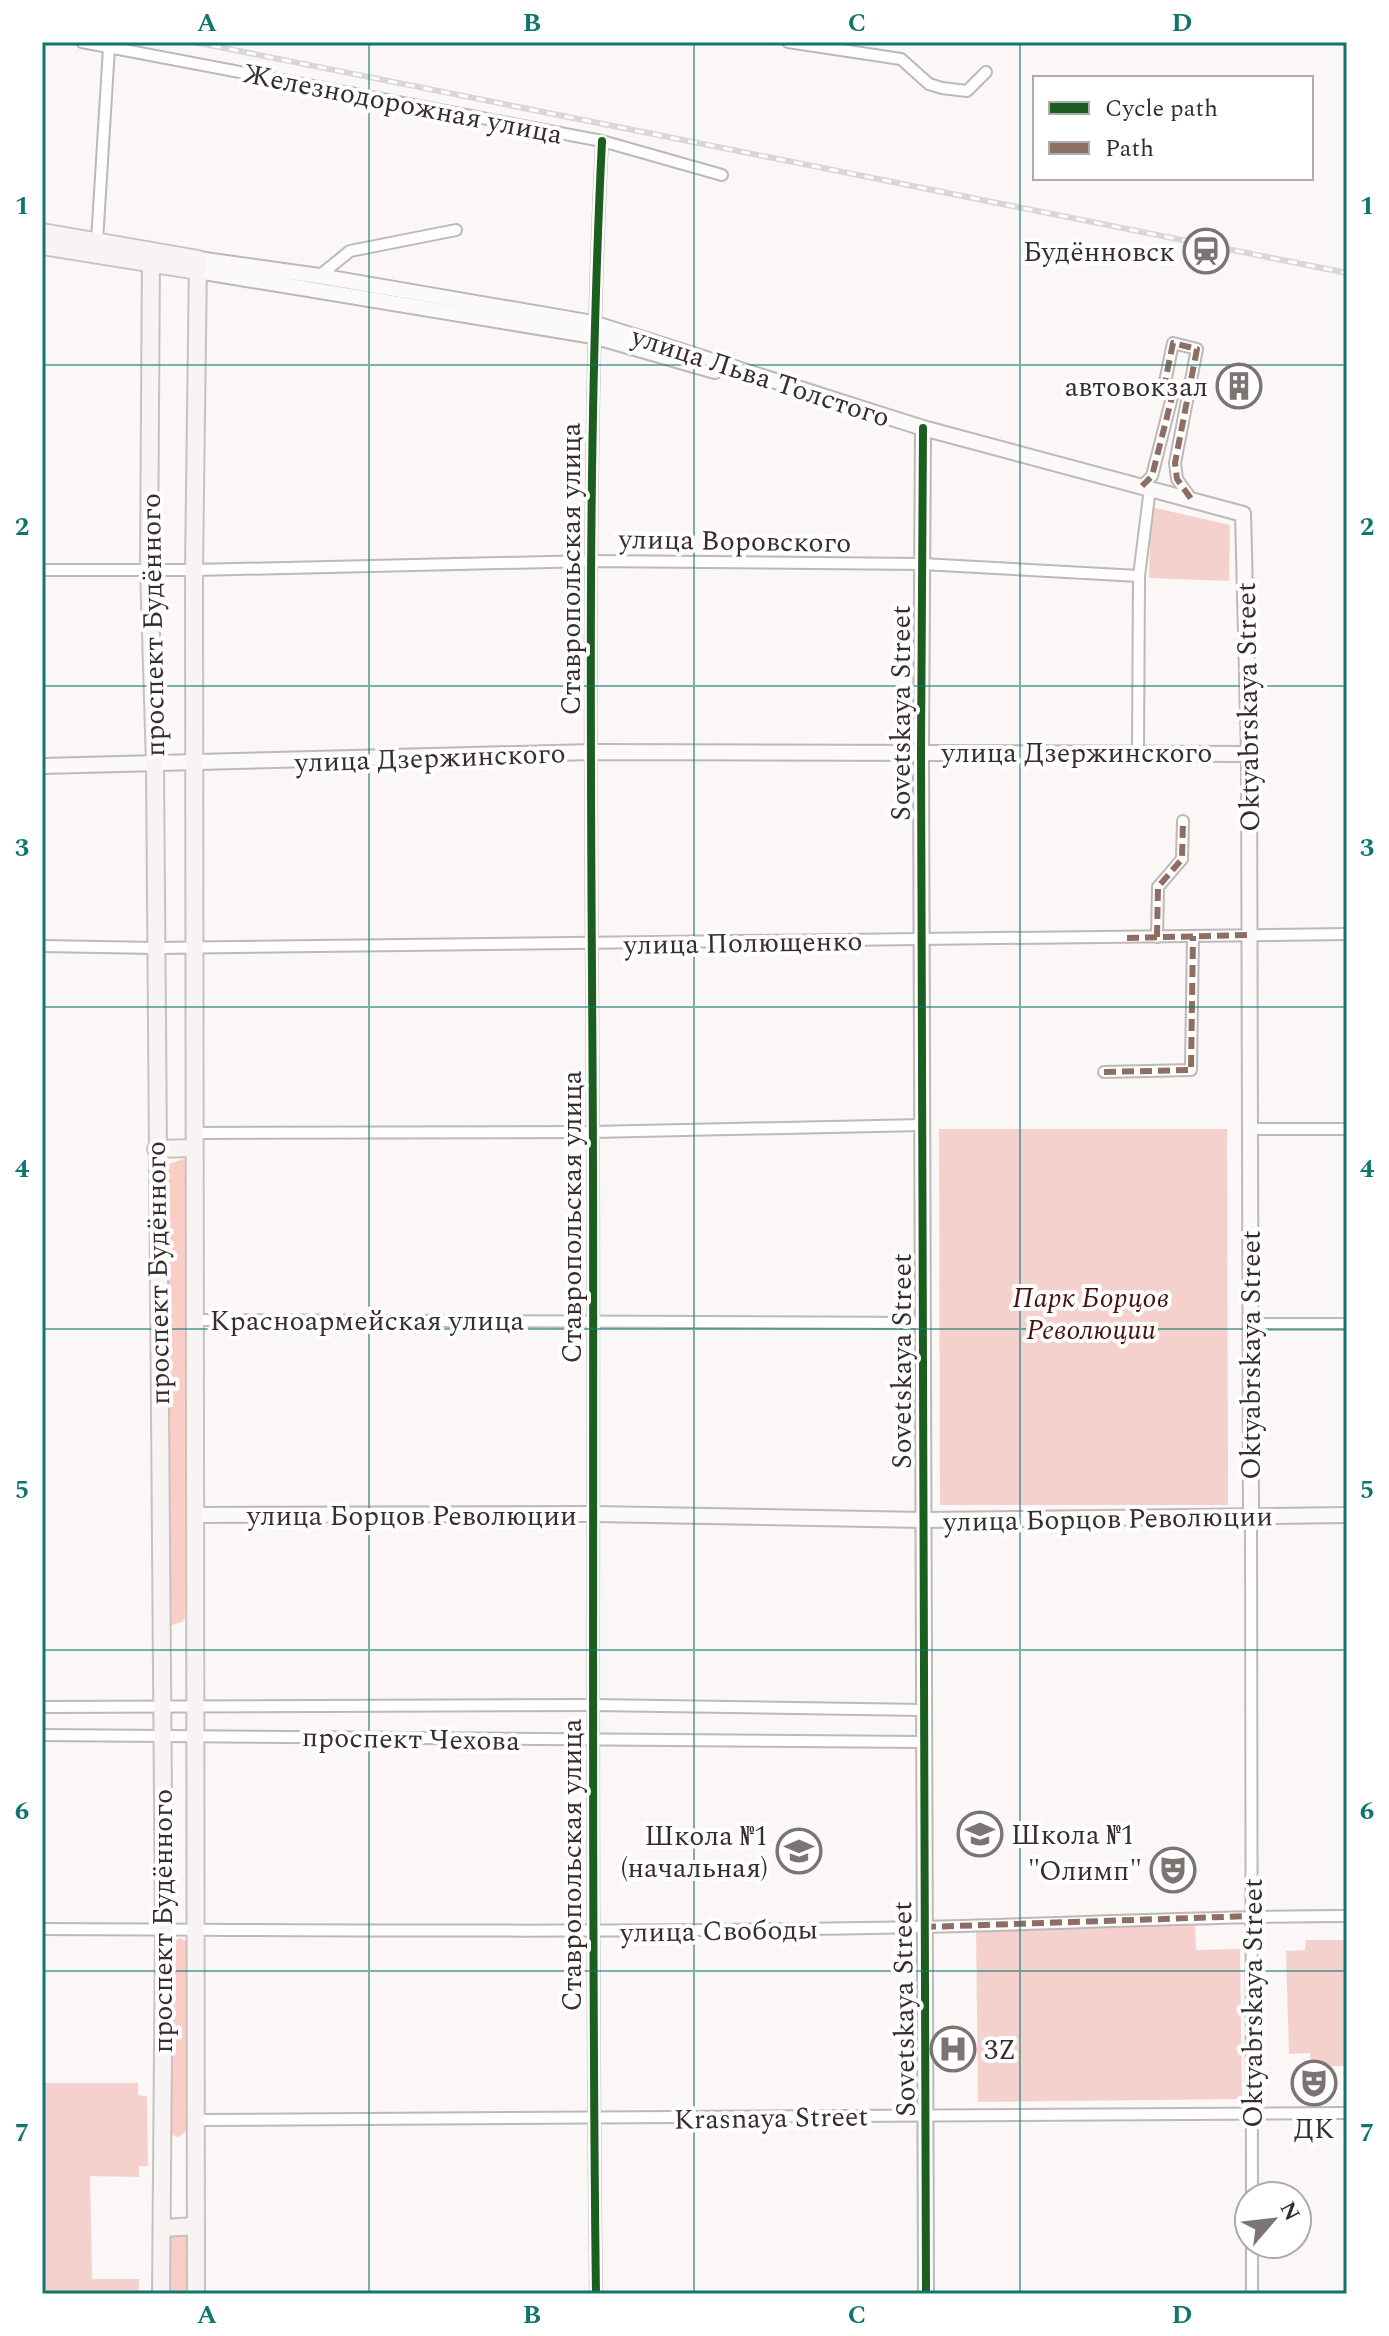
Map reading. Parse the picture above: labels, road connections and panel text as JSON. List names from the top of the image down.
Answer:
{
  "streets": {
    "main road": ["улица Льва Толстого", "проспект Будённого"],
    "street": [
      "Железнодорожная улица",
      "улица Воровского",
      "Ставропольская улица",
      "Oktyabrskaya Street",
      "Sovetskaya Street",
      "улица Дзержинского",
      "улица Полющенко",
      "Красноармейская улица",
      "улица Борцов Революции",
      "проспект Чехова",
      "улица Свободы",
      "Krasnaya Street"
    ]
  },
  "crossings": [
    ["Железнодорожная улица", "Ставропольская улица"],
    ["улица Льва Толстого", "Ставропольская улица"],
    ["улица Льва Толстого", "проспект Будённого"],
    ["улица Льва Толстого", "Oktyabrskaya Street"],
    ["улица Льва Толстого", "Sovetskaya Street"],
    ["улица Воровского", "Ставропольская улица"],
    ["улица Воровского", "проспект Будённого"],
    ["улица Воровского", "Sovetskaya Street"],
    ["Ставропольская улица", "улица Дзержинского"],
    ["Ставропольская улица", "улица Полющенко"],
    ["Ставропольская улица", "Красноармейская улица"],
    ["Ставропольская улица", "улица Борцов Революции"],
    ["Ставропольская улица", "проспект Чехова"],
    ["Ставропольская улица", "улица Свободы"],
    ["Ставропольская улица", "Krasnaya Street"],
    ["проспект Будённого", "улица Дзержинского"],
    ["проспект Будённого", "улица Полющенко"],
    ["проспект Будённого", "Красноармейская улица"],
    ["проспект Будённого", "улица Борцов Революции"],
    ["проспект Будённого", "проспект Чехова"],
    ["проспект Будённого", "улица Свободы"],
    ["проспект Будённого", "Krasnaya Street"],
    ["Oktyabrskaya Street", "улица Дзержинского"],
    ["Oktyabrskaya Street", "улица Полющенко"],
    ["Oktyabrskaya Street", "улица Борцов Революции"],
    ["Oktyabrskaya Street", "улица Свободы"],
    ["Oktyabrskaya Street", "Krasnaya Street"],
    ["Sovetskaya Street", "улица Дзержинского"],
    ["Sovetskaya Street", "улица Полющенко"],
    ["Sovetskaya Street", "Красноармейская улица"],
    ["Sovetskaya Street", "улица Борцов Революции"],
    ["Sovetskaya Street", "проспект Чехова"],
    ["Sovetskaya Street", "улица Свободы"],
    ["Sovetskaya Street", "Krasnaya Street"]
  ],
  "parks": ["Парк Борцов Революции"],
  "places": {
    "station": ["Будённовск"],
    "building": ["автовокзал"],
    "school or university": ["Школа №1", "Школа №1 (начальная)"],
    "theatre": ["\"Олимп\"", "ДК"],
    "hospital": ["3Z"]
  },
  "legend": ["Cycle path", "Path"],
  "north": "top right",
  "grid": {
    "columns": [
      "A",
      "B",
      "C",
      "D"
    ],
    "rows": [
      "1",
      "2",
      "3",
      "4",
      "5",
      "6",
      "7"
    ]
  }
}
